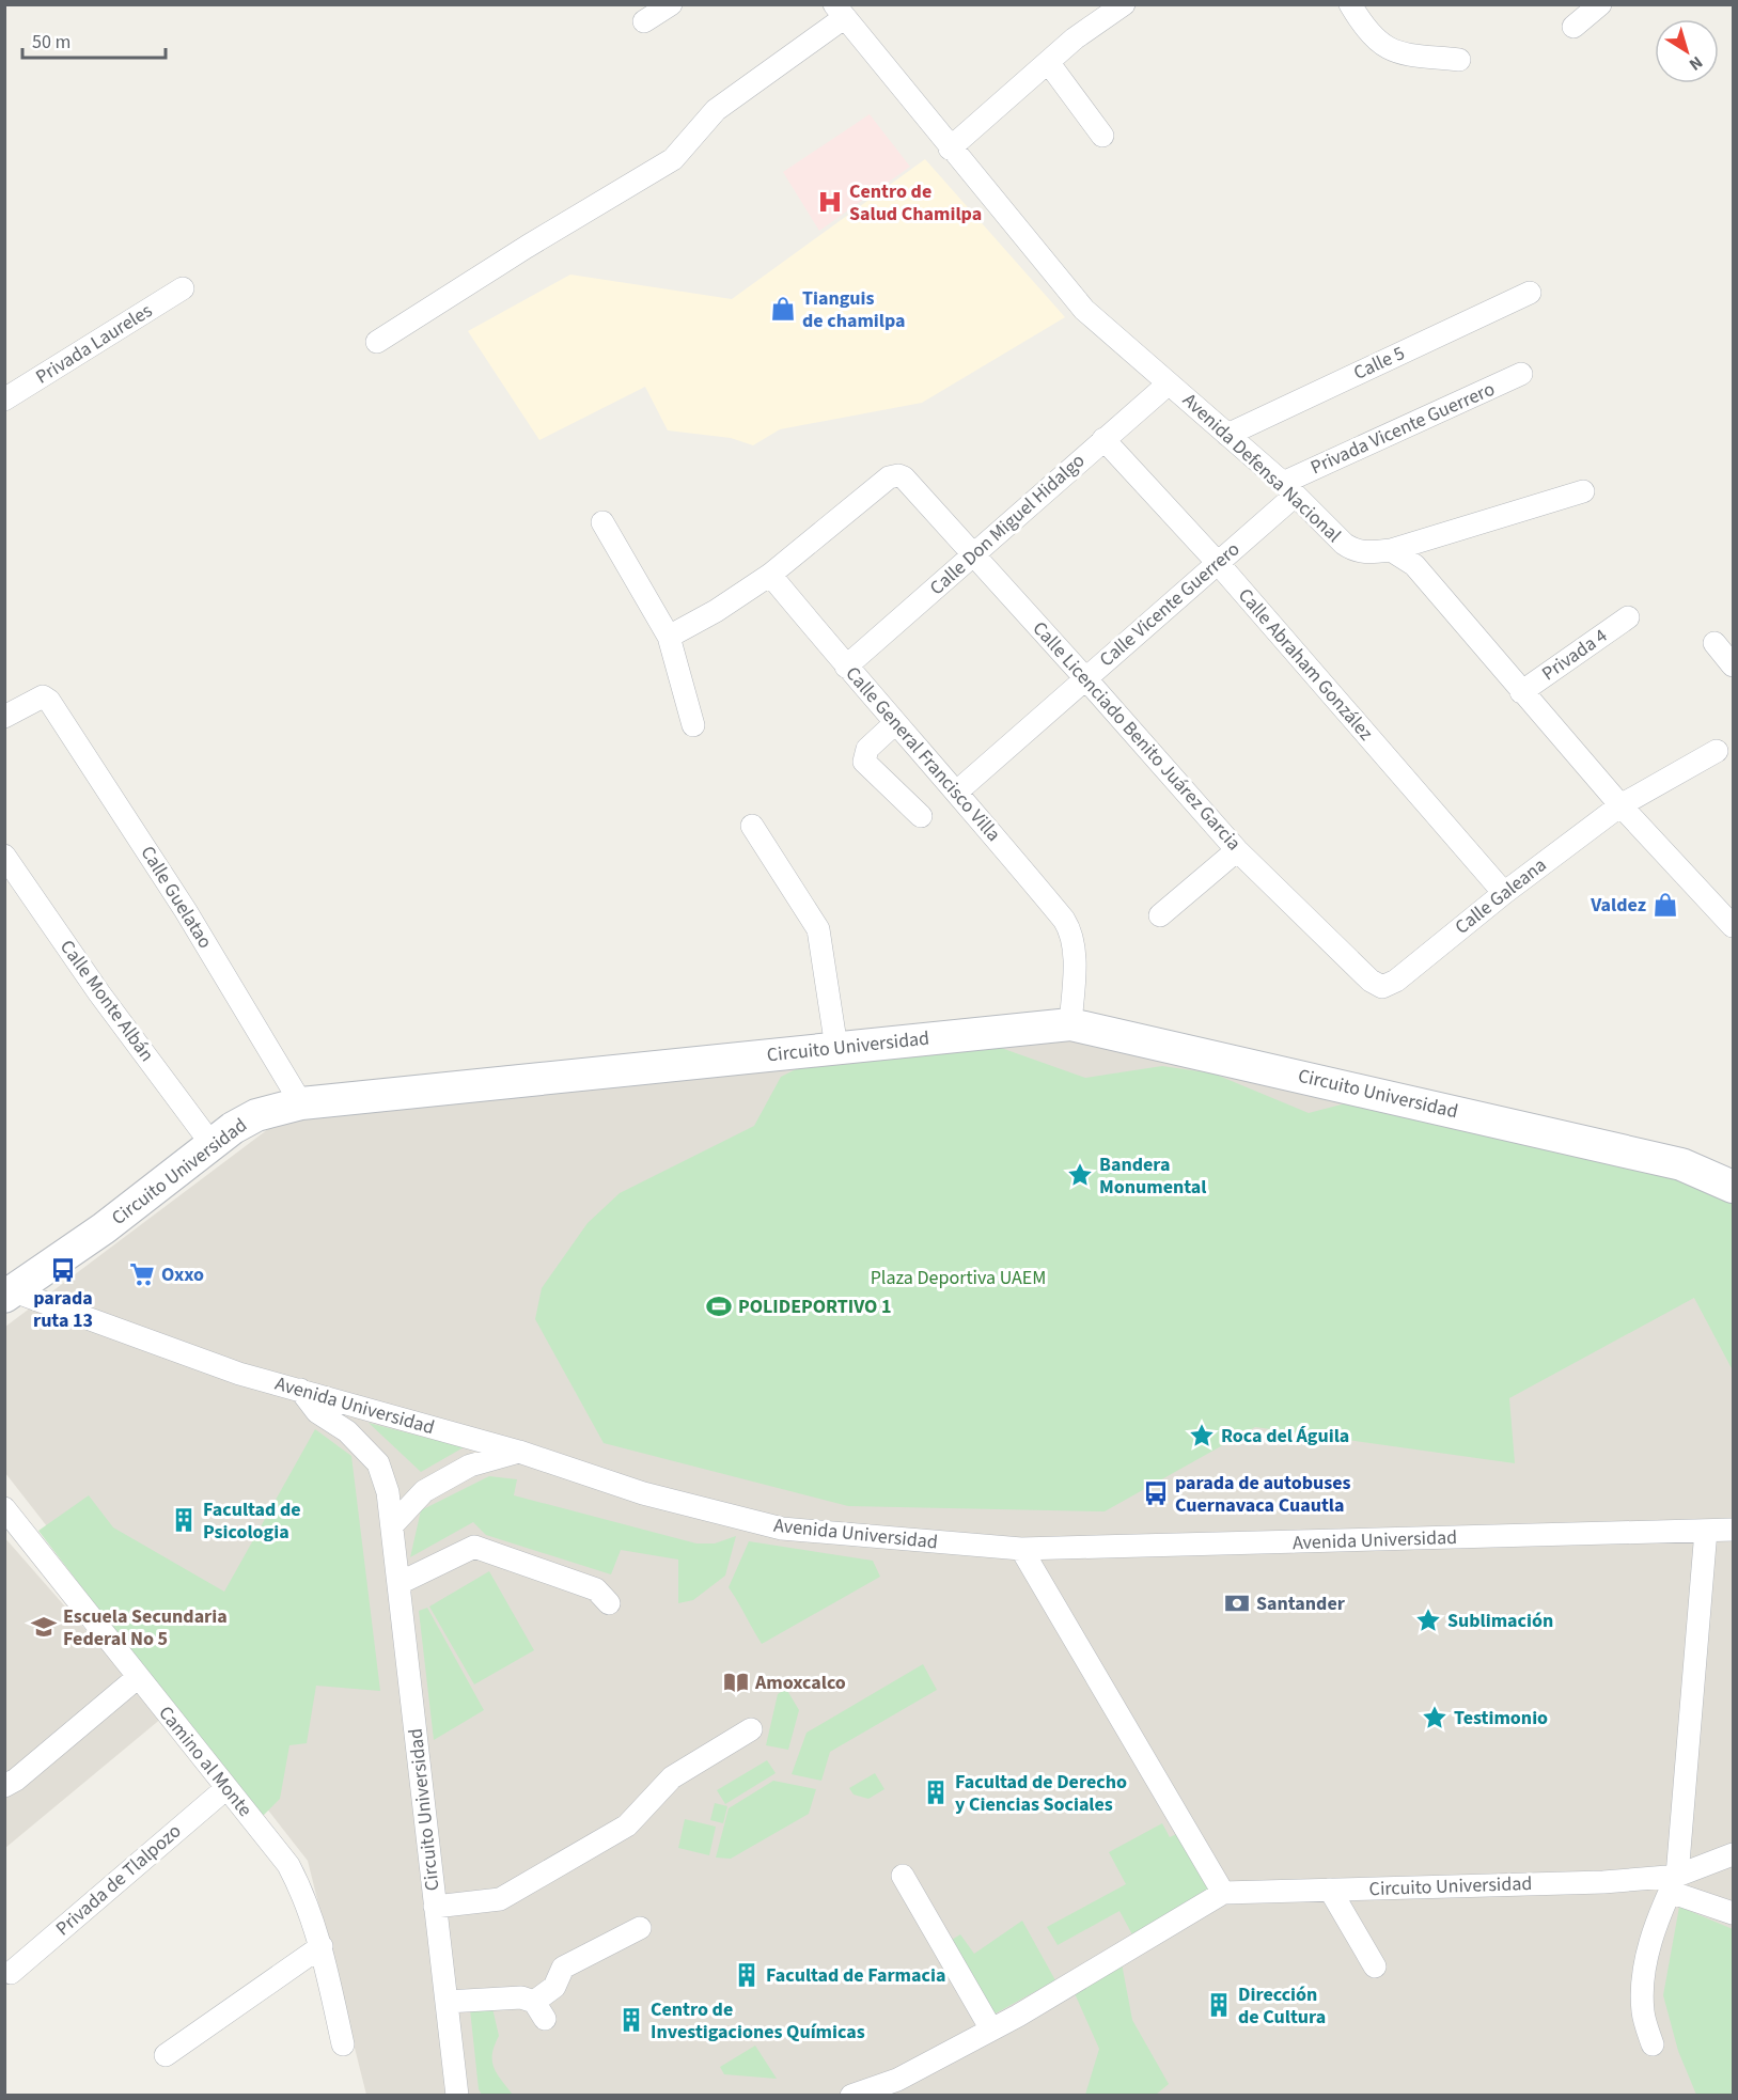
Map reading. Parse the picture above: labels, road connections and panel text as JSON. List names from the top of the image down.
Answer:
{
  "streets": {
    "street": [
      "Privada Laureles",
      "Calle 5",
      "Privada Vicente Guerrero",
      "Avenida Defensa Nacional",
      "Calle Don Miguel Hidalgo",
      "Calle Vicente Guerrero",
      "Privada 4",
      "Calle Abraham González",
      "Calle Licenciado Benito Juárez Garcia",
      "Calle General Francisco Villa",
      "Calle Galeana",
      "Calle Guelatao",
      "Calle Monte Albán",
      "Circuito Universidad",
      "Avenida Universidad",
      "Camino al Monte",
      "Privada de Tlalpozo"
    ]
  },
  "crossings": [
    ["Calle 5", "Avenida Defensa Nacional"],
    ["Privada Vicente Guerrero", "Avenida Defensa Nacional"],
    ["Privada Vicente Guerrero", "Calle Vicente Guerrero"],
    ["Avenida Defensa Nacional", "Calle Don Miguel Hidalgo"],
    ["Avenida Defensa Nacional", "Calle Vicente Guerrero"],
    ["Calle Don Miguel Hidalgo", "Calle Abraham González"],
    ["Calle Don Miguel Hidalgo", "Calle Licenciado Benito Juárez Garcia"],
    ["Calle Don Miguel Hidalgo", "Calle General Francisco Villa"],
    ["Calle Vicente Guerrero", "Calle Abraham González"],
    ["Calle Vicente Guerrero", "Calle Licenciado Benito Juárez Garcia"],
    ["Calle Vicente Guerrero", "Calle General Francisco Villa"],
    ["Calle Abraham González", "Calle Galeana"],
    ["Calle Licenciado Benito Juárez Garcia", "Calle General Francisco Villa"],
    ["Calle Licenciado Benito Juárez Garcia", "Calle Galeana"],
    ["Calle General Francisco Villa", "Circuito Universidad"],
    ["Calle Guelatao", "Circuito Universidad"],
    ["Calle Monte Albán", "Circuito Universidad"],
    ["Circuito Universidad", "Avenida Universidad"],
    ["Camino al Monte", "Privada de Tlalpozo"]
  ],
  "parks": ["Plaza Deportiva UAEM"],
  "places": {
    "hospital": ["Centro de Salud Chamilpa"],
    "shop": ["Tianguis de chamilpa", "Valdez"],
    "place": [
      "Bandera Monumental",
      "Roca del Águila",
      "Sublimación",
      "Testimonio"
    ],
    "bus stop": ["parada ruta 13", "parada de autobuses Cuernavaca Cuautla"],
    "supermarket": ["Oxxo"],
    "sports": ["POLIDEPORTIVO 1"],
    "building": [
      "Facultad de Psicologia",
      "Facultad de Derecho y Ciencias Sociales",
      "Facultad de Farmacia",
      "Dirección de Cultura",
      "Centro de Investigaciones Químicas"
    ],
    "bank": ["Santander"],
    "school or university": ["Escuela Secundaria Federal No 5"],
    "library": ["Amoxcalco"]
  },
  "scale_bar": "50 m",
  "north": "bottom right"
}
